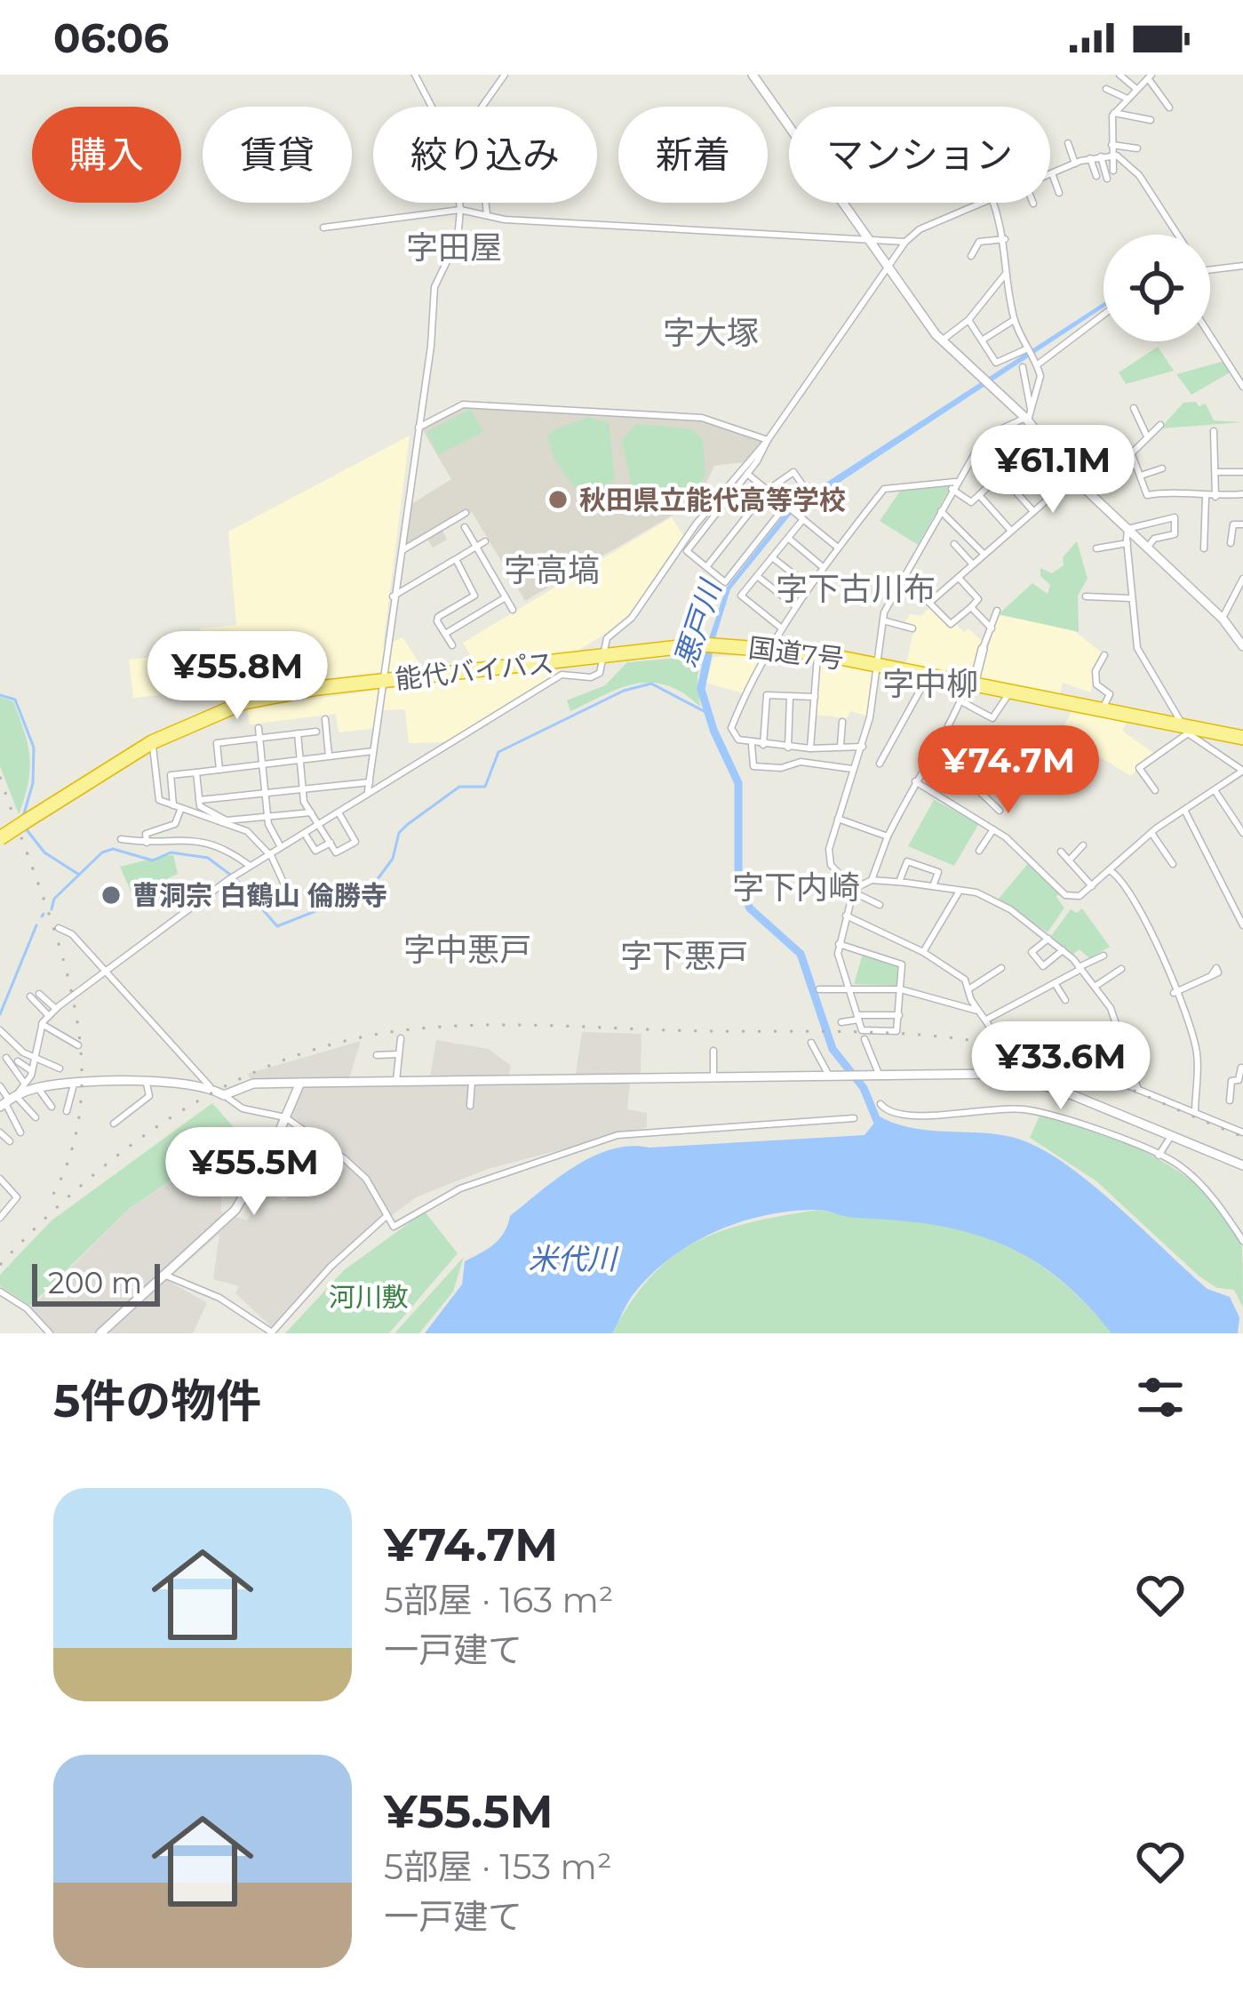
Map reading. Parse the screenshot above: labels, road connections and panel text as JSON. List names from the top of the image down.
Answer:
{
  "streets": {
    "highway": ["国道7号", "能代バイパス"]
  },
  "crossings": [
    ["国道7号", "能代バイパス"]
  ],
  "districts": [
    "字田屋",
    "字大塚",
    "字高塙",
    "字下古川布",
    "字中柳",
    "字下内崎",
    "字中悪戸",
    "字下悪戸"
  ],
  "water": ["悪戸川", "米代川"],
  "parks": ["河川敷"],
  "places": ["秋田県立能代高等学校", "曹洞宗 白鶴山 倫勝寺"],
  "scale_bar": "200 m",
  "page": {
    "status": "06:06",
    "chip": [
      "購入",
      "賃貸",
      "絞り込み",
      "新着",
      "マンション"
    ],
    "price": [
      "¥61.1M",
      "¥55.8M",
      "¥74.7M",
      "¥33.6M",
      "¥55.5M"
    ],
    "scale": "200 m",
    "heading": "5件の物件",
    "list": [
      {
        "name": "¥74.7M",
        "note": "5部屋 · 163 m² · 一戸建て"
      },
      {
        "name": "¥55.5M",
        "note": "5部屋 · 153 m² · 一戸建て"
      }
    ]
  }
}
